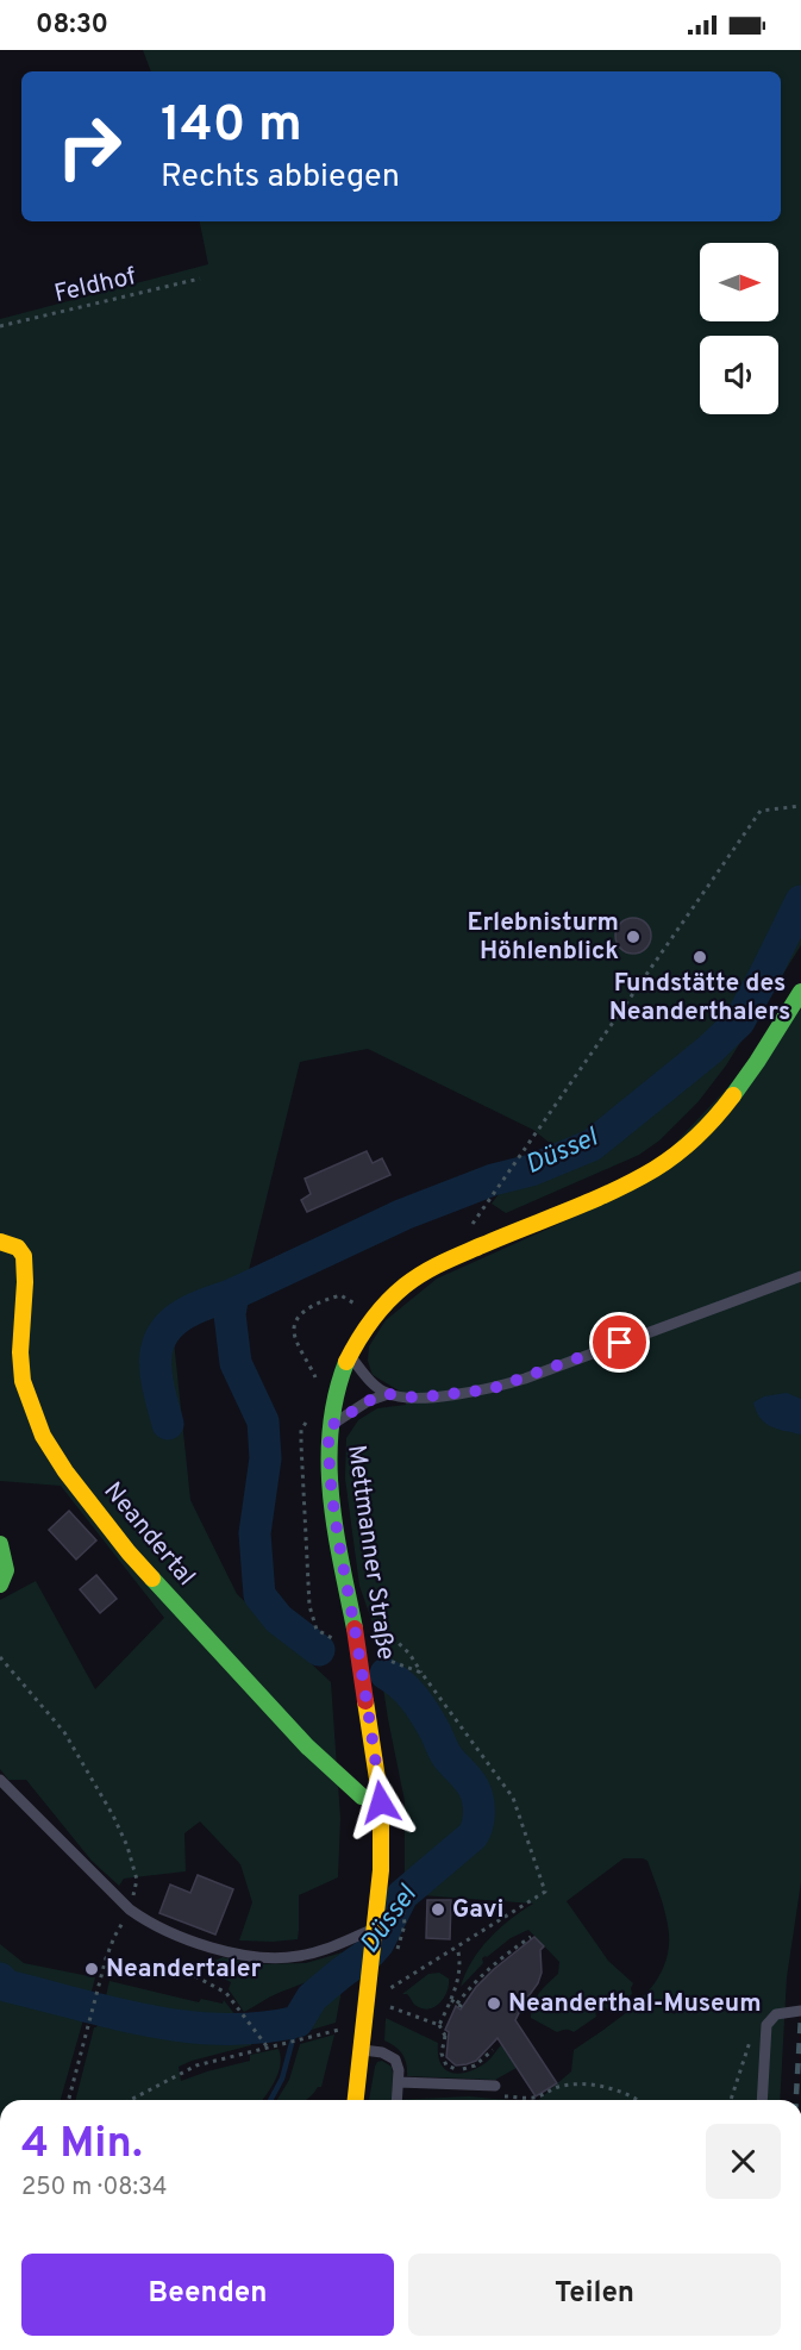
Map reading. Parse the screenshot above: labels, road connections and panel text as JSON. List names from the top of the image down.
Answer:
{
  "streets": {
    "main road": ["Neandertal", "Mettmanner Straße"],
    "path": ["Feldhof"]
  },
  "crossings": [
    ["Neandertal", "Mettmanner Straße"]
  ],
  "water": ["Düssel"],
  "places": [
    "Erlebnisturm Höhlenblick",
    "Fundstätte des Neanderthalers",
    "Gavi",
    "Neandertaler",
    "Neanderthal-Museum"
  ],
  "north": "right",
  "page": {
    "status": "08:30",
    "turn": ["140 m", "Rechts abbiegen"],
    "heading": ["4 Min.", "250 m · 08:34"],
    "buttons": ["Beenden", "Teilen"]
  }
}
